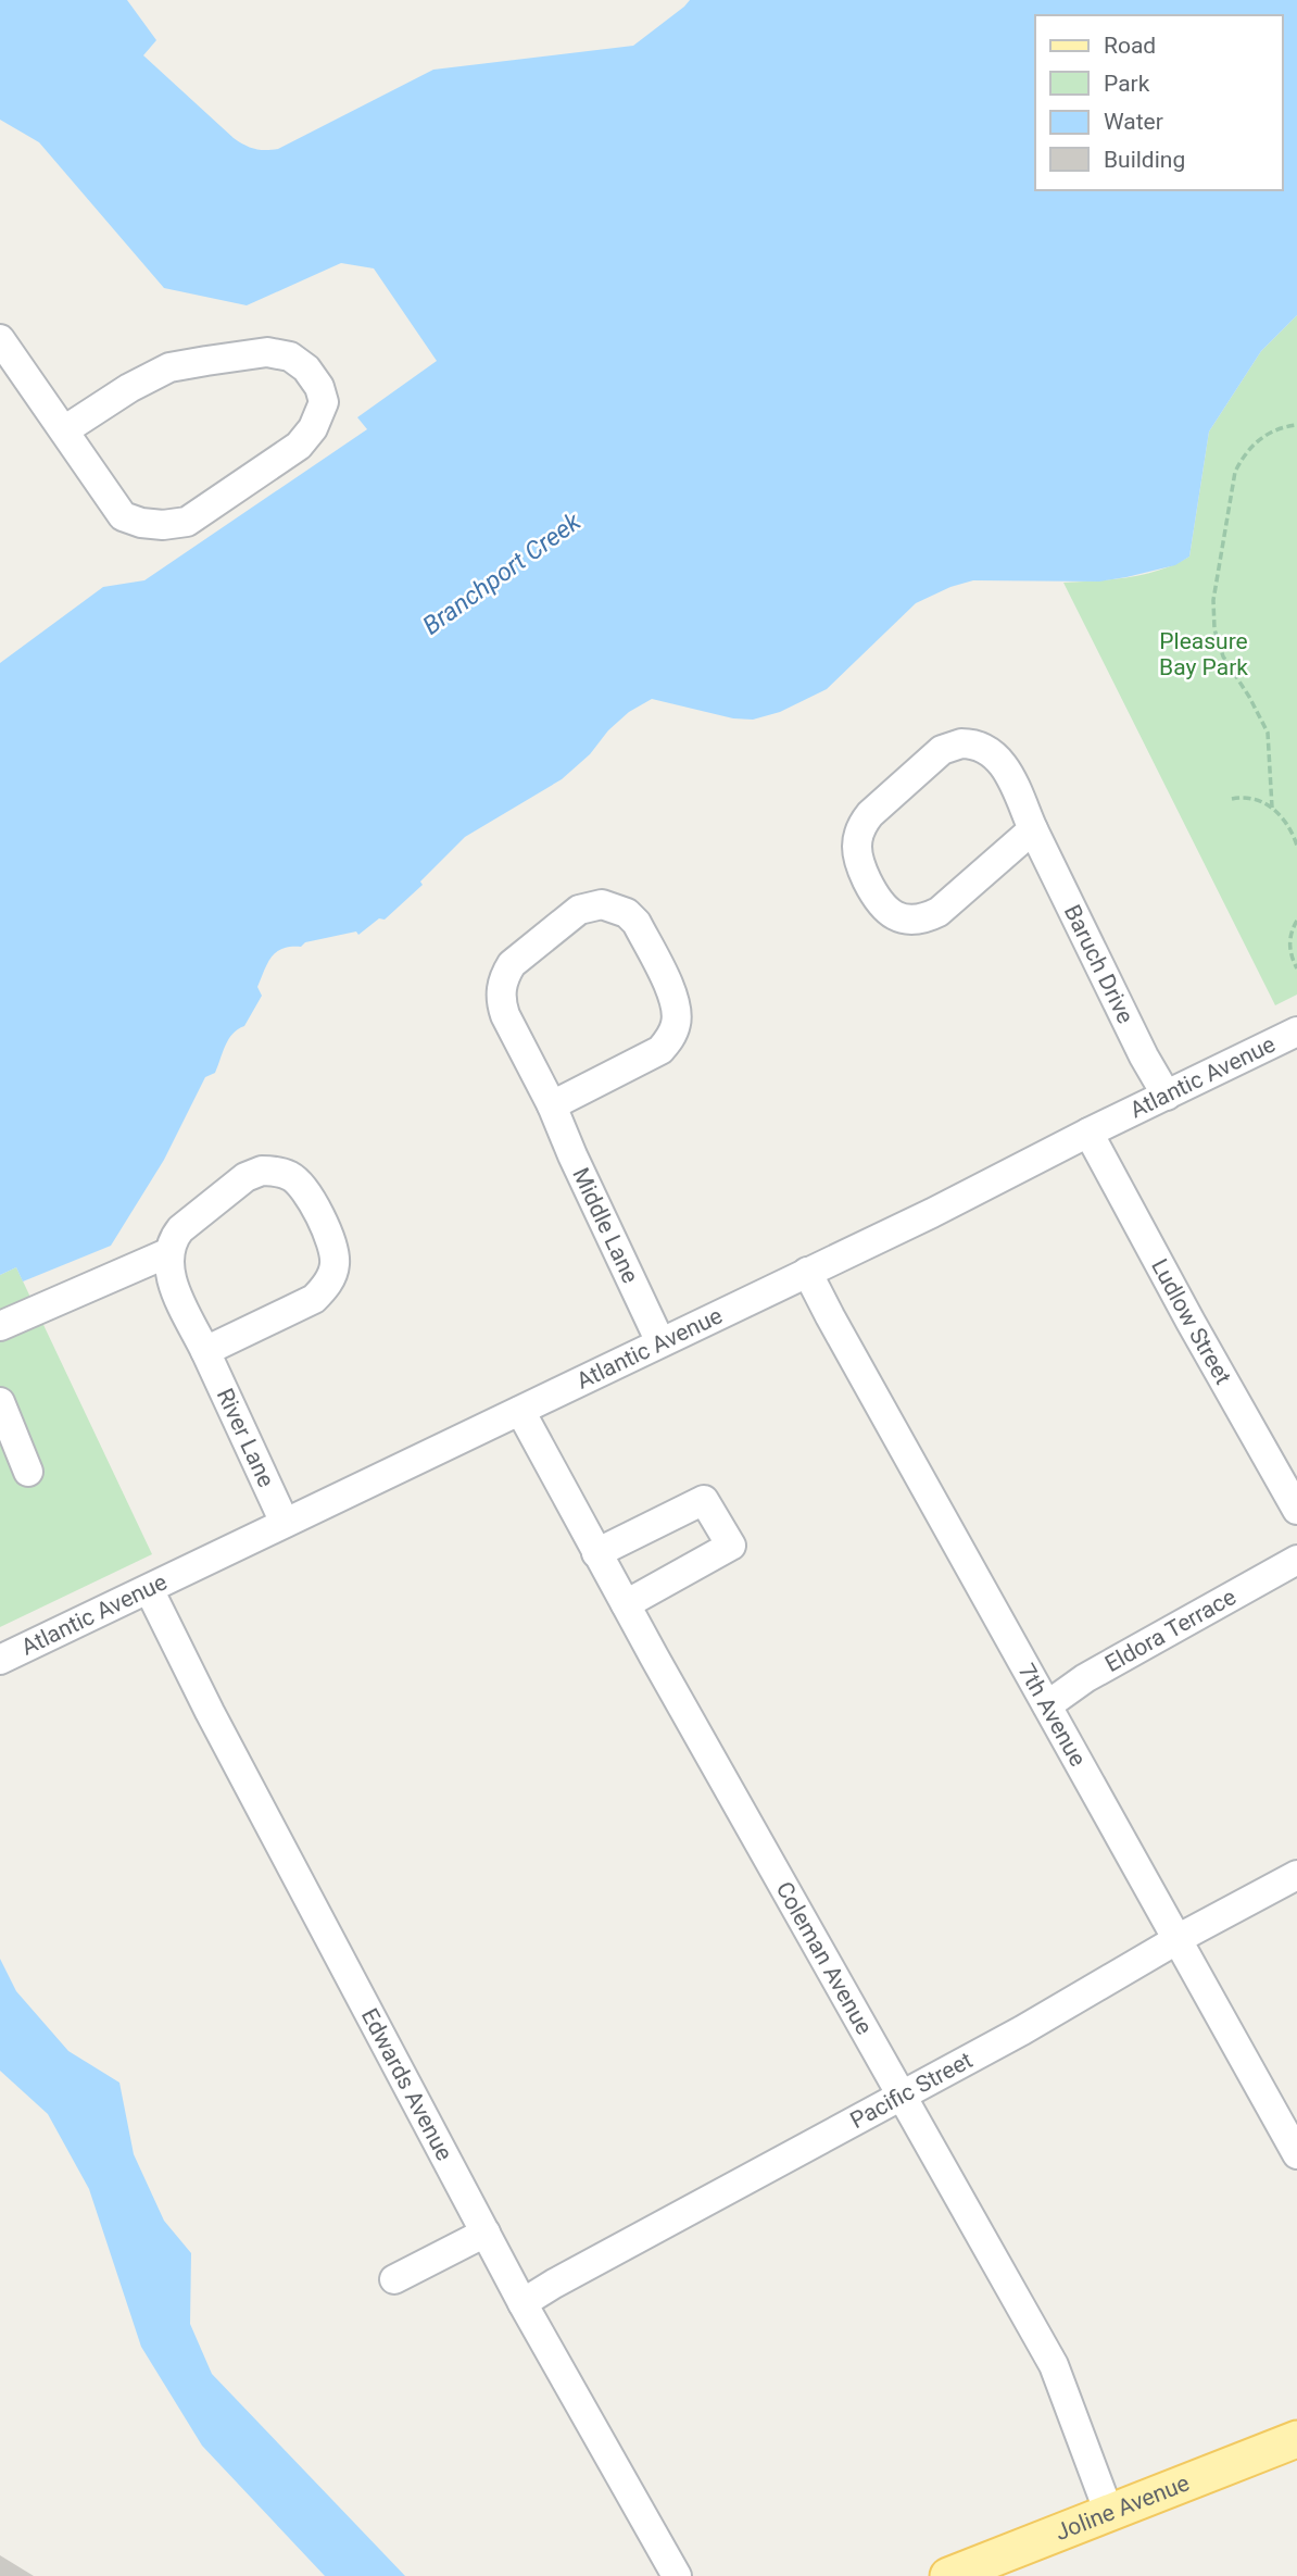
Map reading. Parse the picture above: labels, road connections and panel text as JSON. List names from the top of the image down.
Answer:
{
  "streets": {
    "main road": ["Joline Avenue"],
    "street": [
      "Baruch Drive",
      "Atlantic Avenue",
      "Middle Lane",
      "Ludlow Street",
      "River Lane",
      "Eldora Terrace",
      "7th Avenue",
      "Coleman Avenue",
      "Edwards Avenue",
      "Pacific Street"
    ]
  },
  "crossings": [
    ["Baruch Drive", "Atlantic Avenue"],
    ["Atlantic Avenue", "Middle Lane"],
    ["Atlantic Avenue", "Ludlow Street"],
    ["Atlantic Avenue", "River Lane"],
    ["Atlantic Avenue", "7th Avenue"],
    ["Atlantic Avenue", "Coleman Avenue"],
    ["Atlantic Avenue", "Edwards Avenue"],
    ["Eldora Terrace", "7th Avenue"],
    ["7th Avenue", "Pacific Street"],
    ["Coleman Avenue", "Pacific Street"],
    ["Coleman Avenue", "Joline Avenue"],
    ["Edwards Avenue", "Pacific Street"]
  ],
  "water": ["Branchport Creek"],
  "parks": ["Pleasure Bay Park"],
  "legend": [
    "Road",
    "Park",
    "Water",
    "Building"
  ]
}
